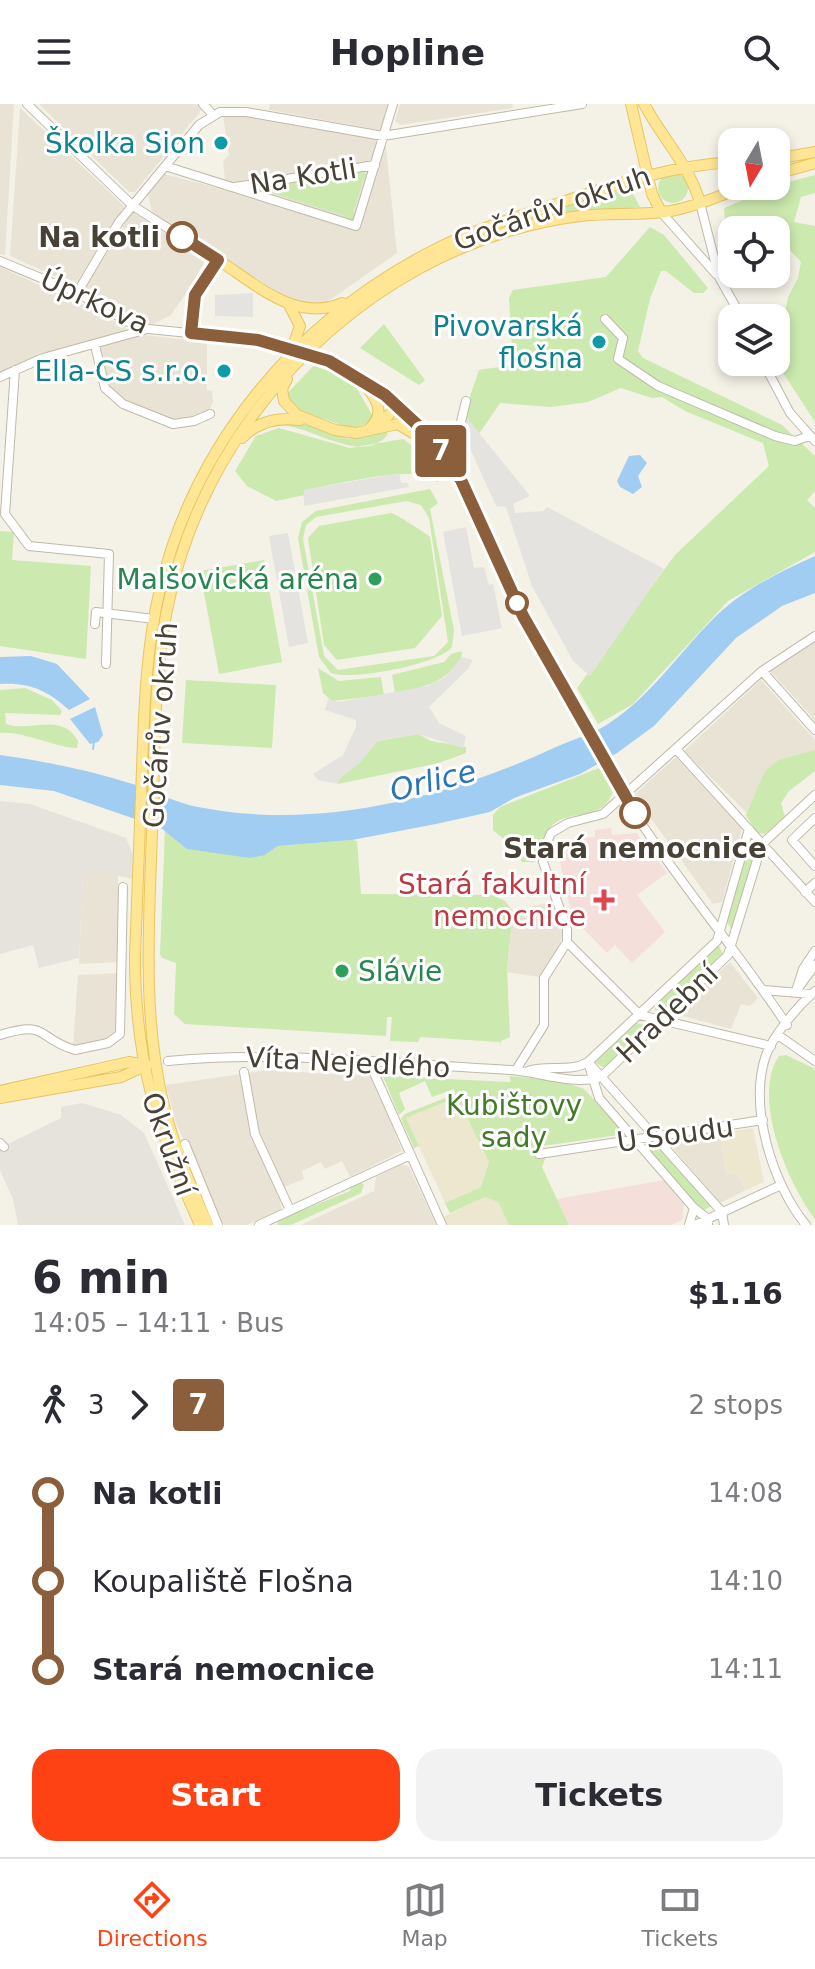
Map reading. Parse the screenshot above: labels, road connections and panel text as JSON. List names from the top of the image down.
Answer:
{
  "streets": {
    "main road": ["Gočárův okruh", "Okružní"],
    "street": [
      "Na Kotli",
      "Úprkova",
      "Hradební",
      "Víta Nejedlého",
      "U Soudu"
    ]
  },
  "crossings": [
    ["Gočárův okruh", "Okružní"],
    ["Úprkova", "Hradební"],
    ["Hradební", "Víta Nejedlého"],
    ["Hradební", "U Soudu"]
  ],
  "water": ["Orlice"],
  "parks": ["Kubištovy sady"],
  "places": {
    "other": [
      "Školka Sion",
      "Na kotli",
      "Pivovarská flošna",
      "Ella-CS s.r.o.",
      "Malšovická aréna",
      "Stará nemocnice",
      "Slávie"
    ],
    "health": ["Stará fakultní nemocnice"]
  },
  "lines": ["bus line 7"],
  "north": "bottom",
  "page": {
    "header": "Hopline",
    "on_map": "7",
    "heading": ["6 min", "14:05 – 14:11 · Bus", "$1.16"],
    "legs": ["3", "7", "2 stops"],
    "list": [
      {
        "name": "Na kotli",
        "value": "14:08"
      },
      {
        "name": "Koupaliště Flošna",
        "value": "14:10"
      },
      {
        "name": "Stará nemocnice",
        "value": "14:11"
      }
    ],
    "buttons": ["Start", "Tickets"],
    "tabs": ["Directions", "Map", "Tickets"]
  }
}
